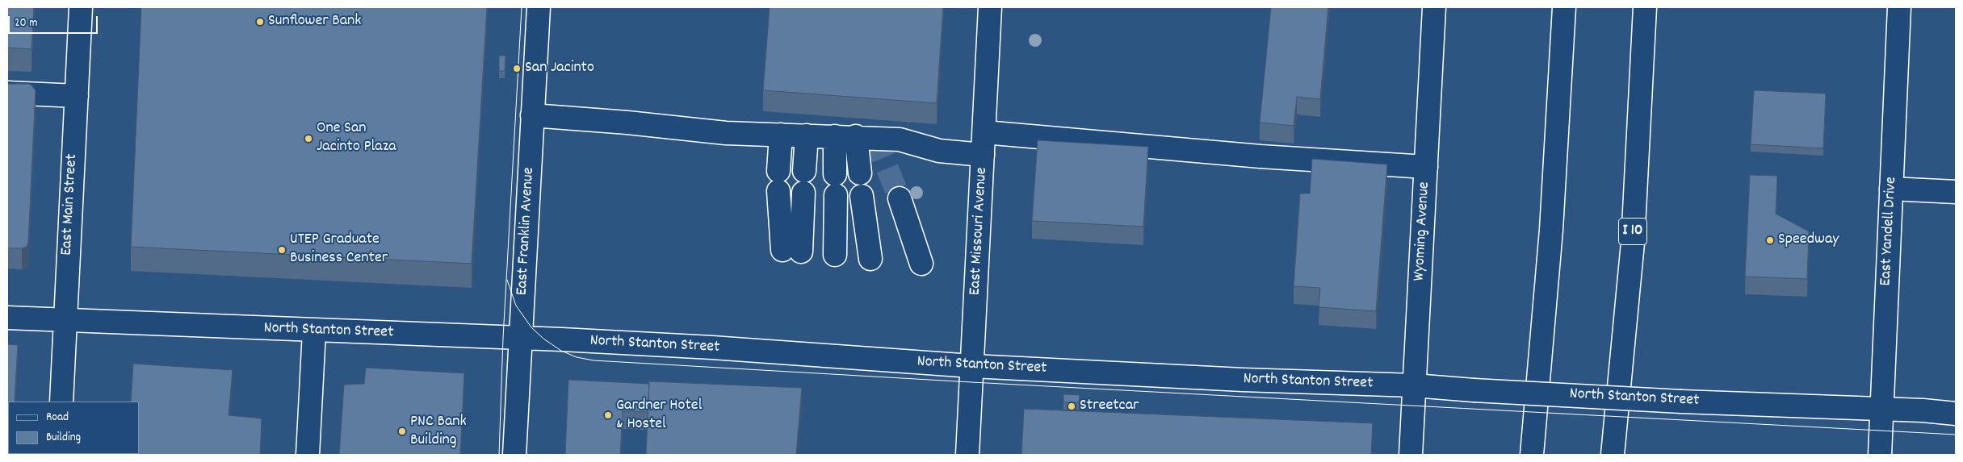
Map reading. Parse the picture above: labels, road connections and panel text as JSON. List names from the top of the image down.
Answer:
{
  "streets": {
    "main road": [
      "East Main Street",
      "East Franklin Avenue",
      "East Missouri Avenue",
      "Wyoming Avenue",
      "I 10",
      "East Yandell Drive",
      "North Stanton Street"
    ]
  },
  "crossings": [
    ["East Main Street", "North Stanton Street"],
    ["East Franklin Avenue", "North Stanton Street"],
    ["East Missouri Avenue", "North Stanton Street"],
    ["Wyoming Avenue", "North Stanton Street"],
    ["East Yandell Drive", "North Stanton Street"]
  ],
  "places": [
    "Sunflower Bank",
    "San Jacinto",
    "One San Jacinto Plaza",
    "Speedway",
    "UTEP Graduate Business Center",
    "Streetcar",
    "Gardner Hotel & Hostel",
    "PNC Bank Building"
  ],
  "legend": ["Road", "Building"],
  "scale_bar": "20 m"
}
